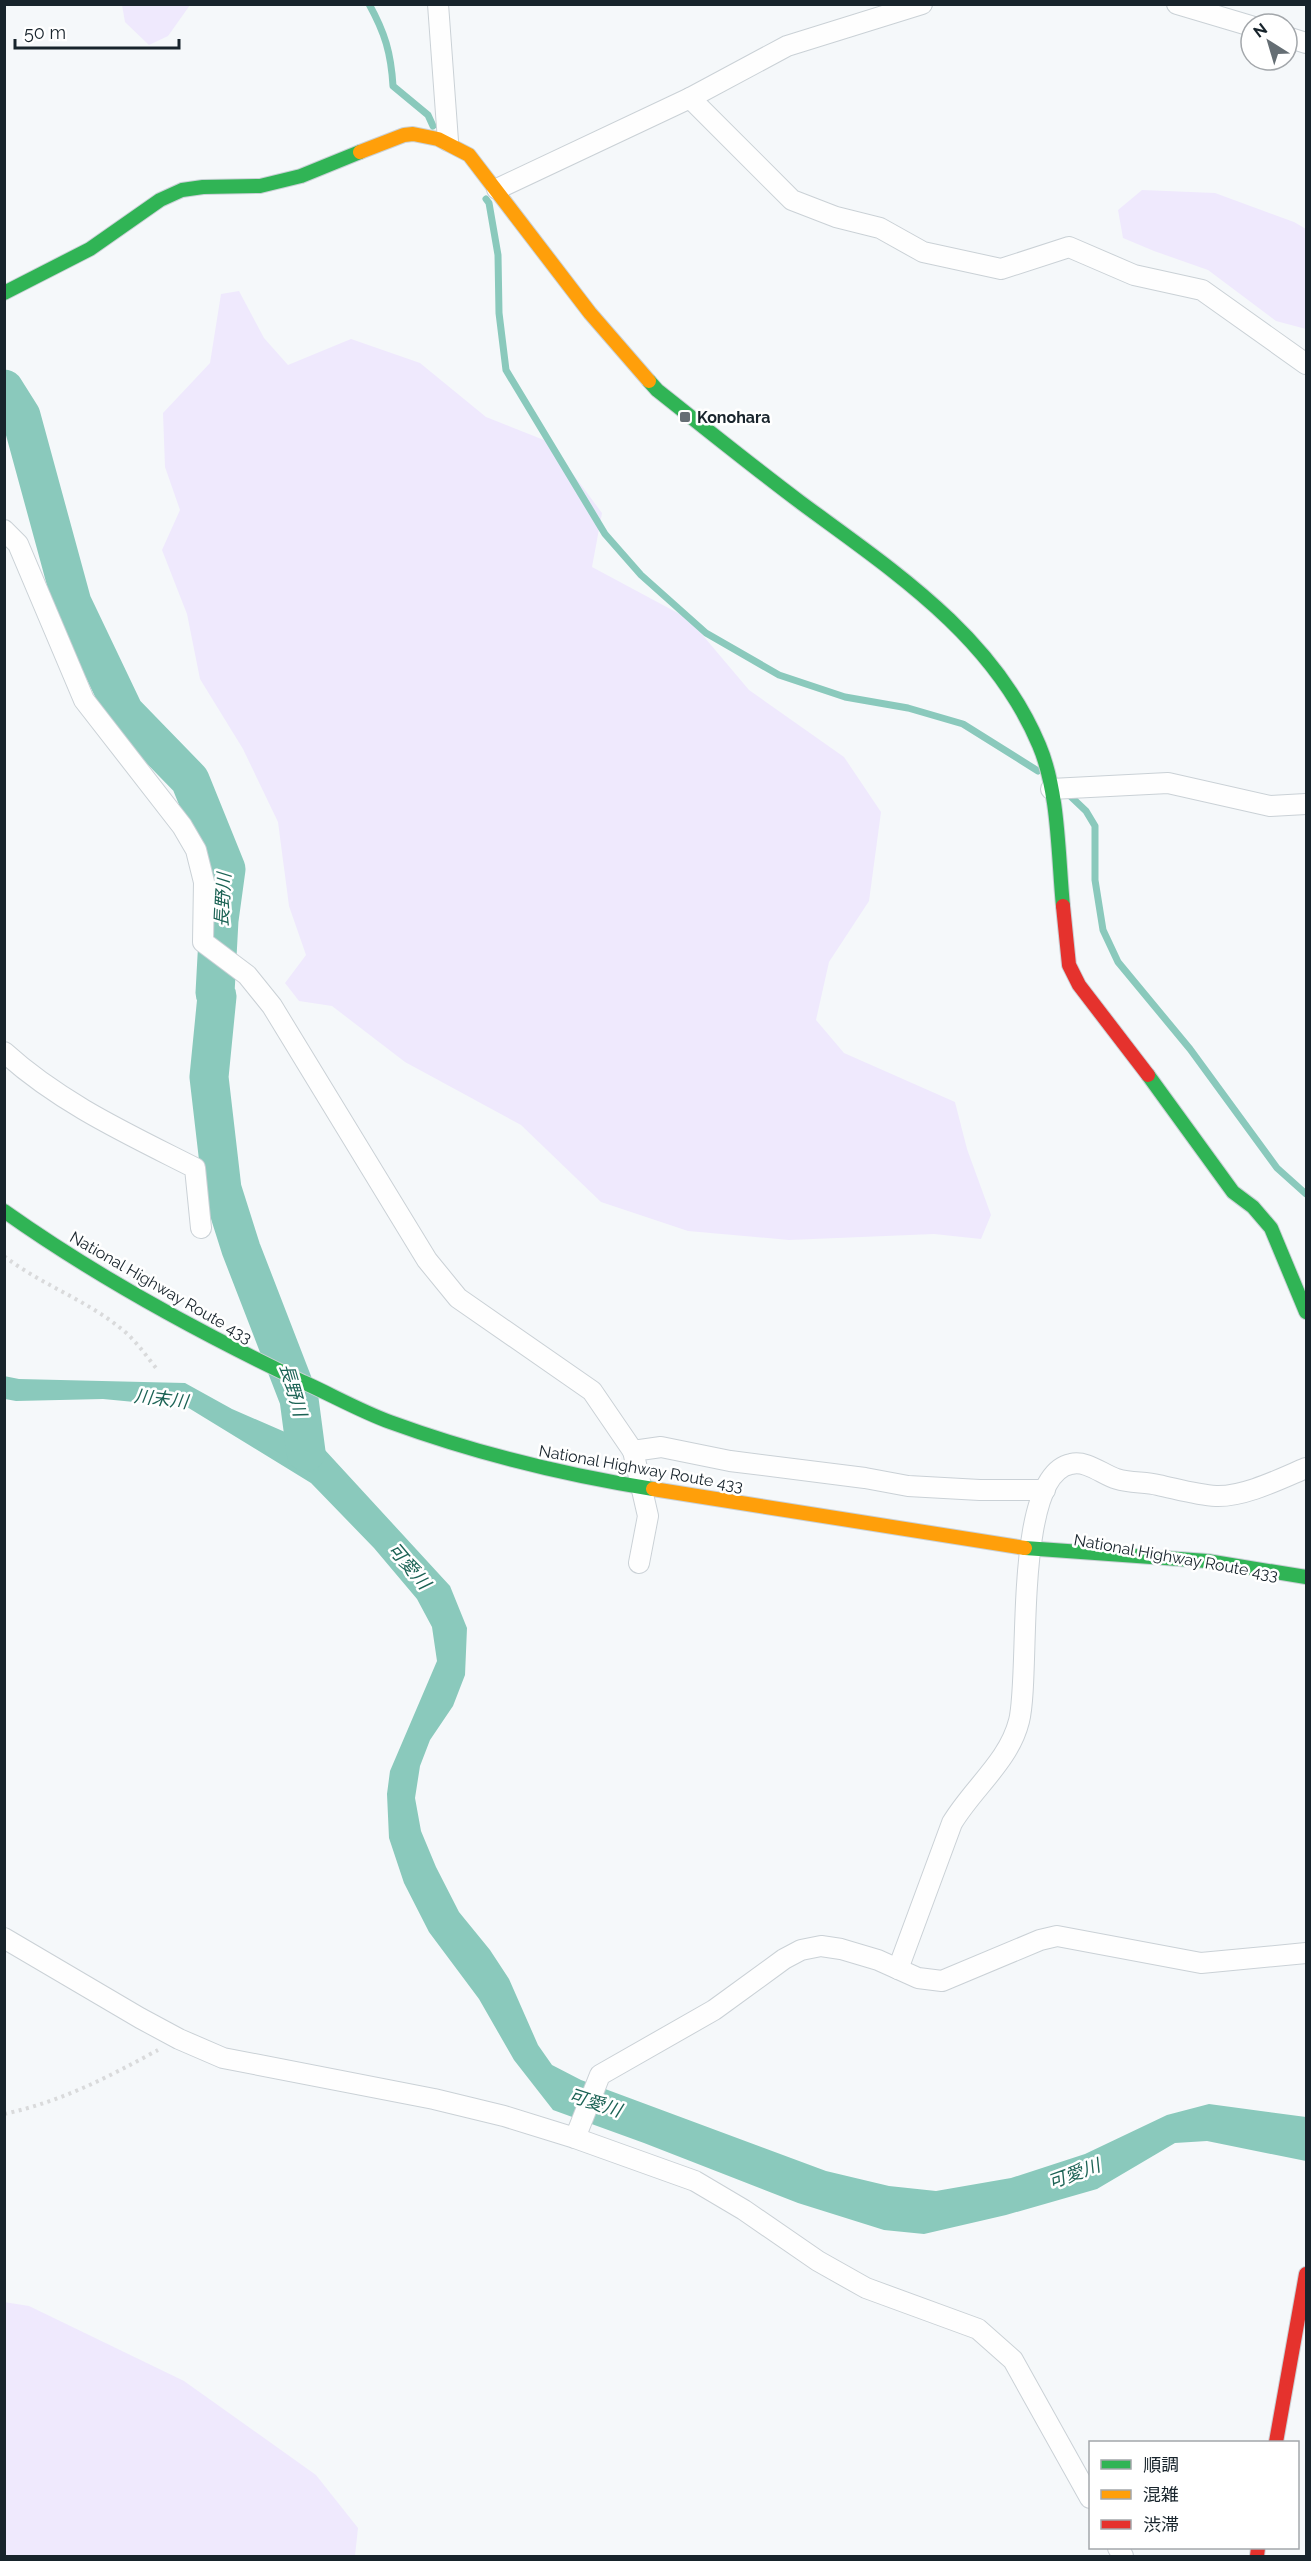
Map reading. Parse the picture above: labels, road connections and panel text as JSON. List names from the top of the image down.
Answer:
{
  "streets": {
    "main road": ["National Highway Route 433"]
  },
  "water": ["長野川", "川末川", "可愛川"],
  "places": {
    "transit": ["Konohara"]
  },
  "legend": ["順調", "混雑", "渋滞"],
  "scale_bar": "50 m",
  "north": "top left"
}
